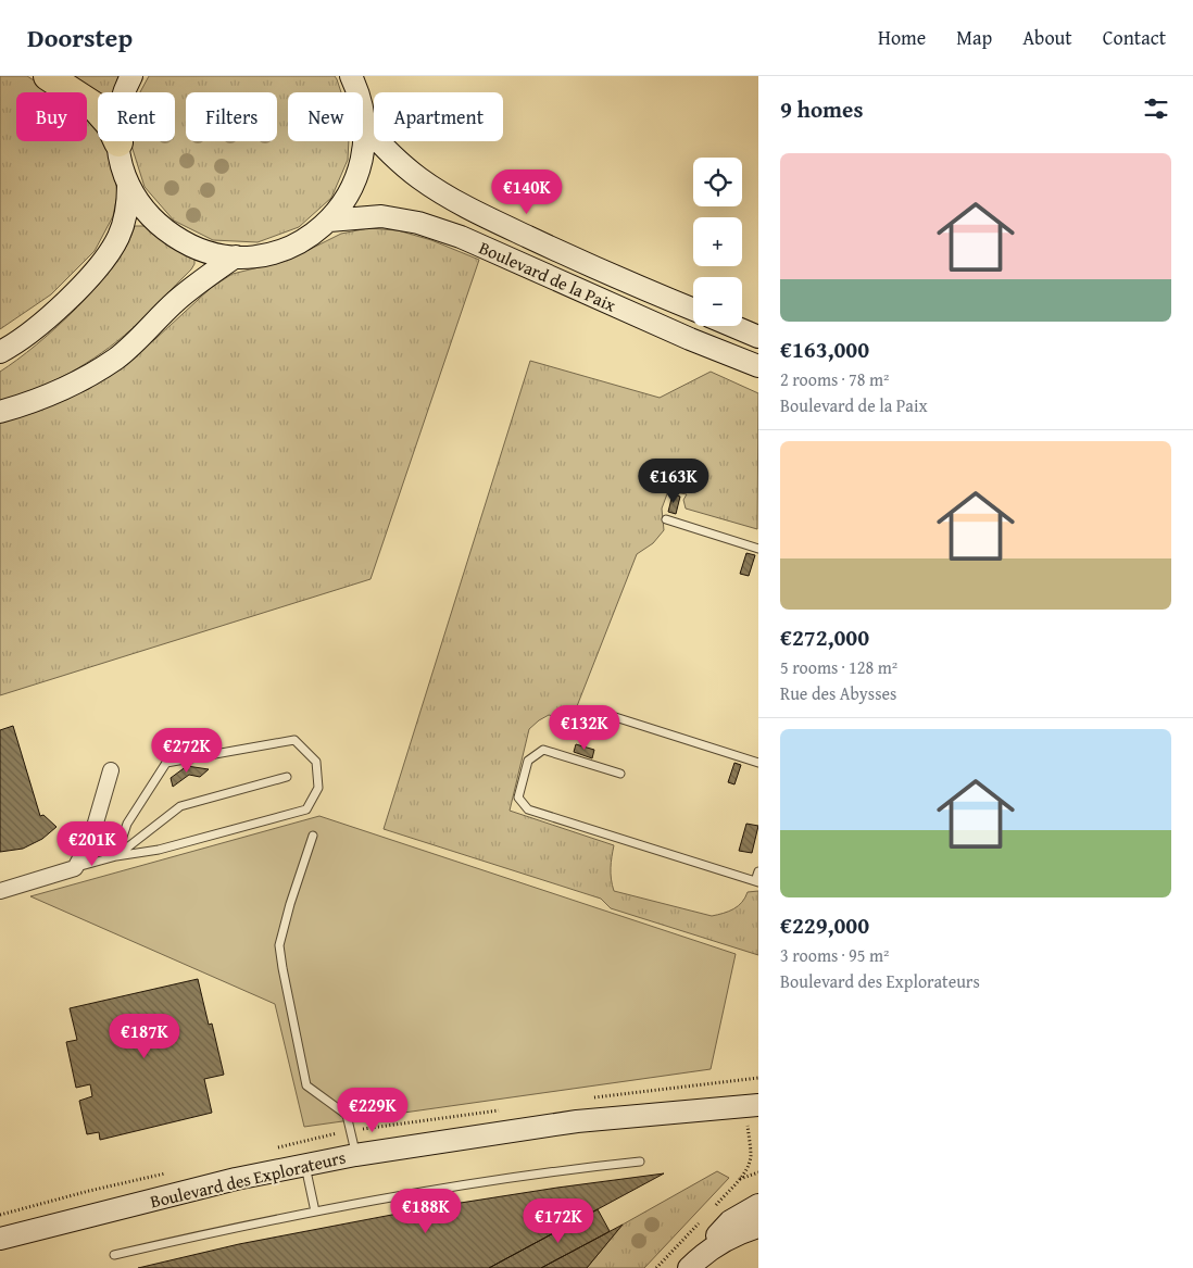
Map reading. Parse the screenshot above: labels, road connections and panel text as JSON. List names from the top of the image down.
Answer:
{
  "streets": {
    "main road": ["Boulevard de la Paix", "Boulevard des Explorateurs"]
  },
  "page": {
    "header": "Doorstep",
    "nav": [
      "Home",
      "Map",
      "About",
      "Contact"
    ],
    "heading": "9 homes",
    "chip": [
      "Buy",
      "Rent",
      "Filters",
      "New",
      "Apartment"
    ],
    "list": [
      {
        "name": "€163,000",
        "note": "2 rooms · 78 m² · Boulevard de la Paix"
      },
      {
        "name": "€272,000",
        "note": "5 rooms · 128 m² · Rue des Abysses"
      },
      {
        "name": "€229,000",
        "note": "3 rooms · 95 m² · Boulevard des Explorateurs"
      }
    ],
    "map_buttons": ["+", "−"],
    "price": [
      "€140K",
      "€163K",
      "€132K",
      "€272K",
      "€201K",
      "€187K",
      "€229K",
      "€188K",
      "€172K"
    ]
  }
}
